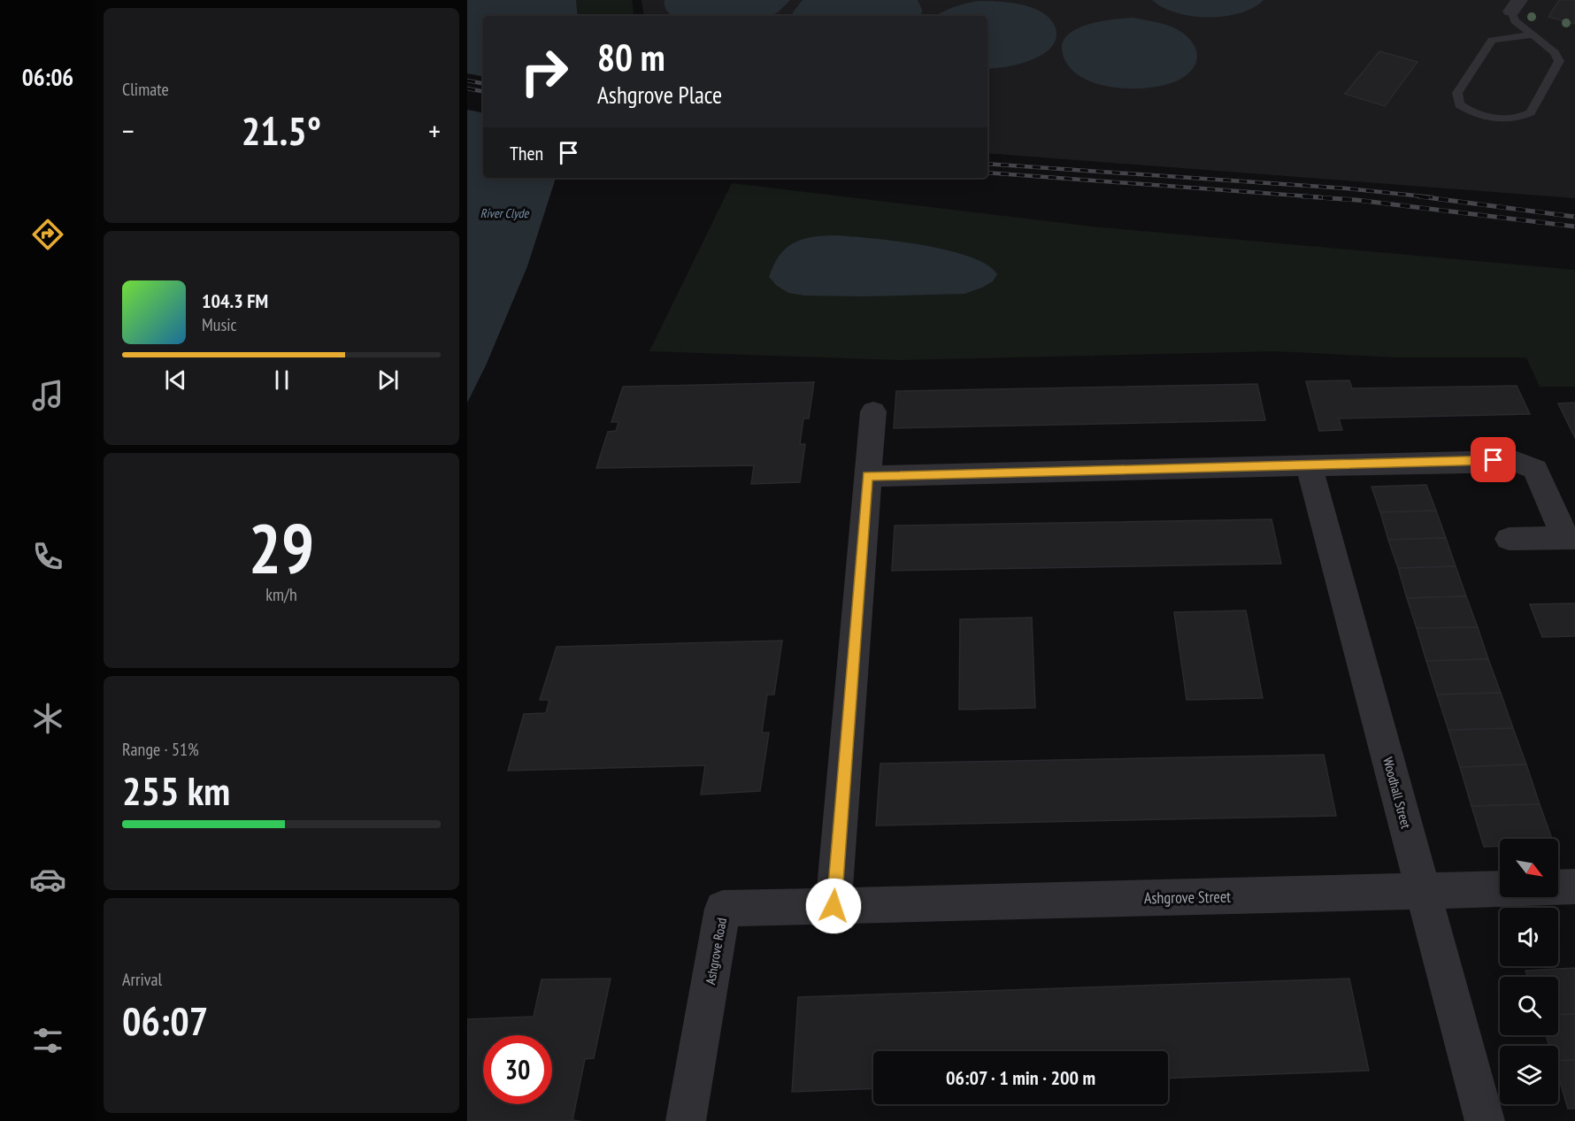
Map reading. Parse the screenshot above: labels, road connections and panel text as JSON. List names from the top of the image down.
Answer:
{
  "streets": {
    "street": ["Woodhall Street", "Ashgrove Street", "Ashgrove Road"]
  },
  "crossings": [
    ["Woodhall Street", "Ashgrove Street"],
    ["Ashgrove Street", "Ashgrove Road"]
  ],
  "water": ["River Clyde"],
  "north": "bottom right",
  "page": {
    "tabs": "06:06",
    "tile": [
      "Climate",
      ["29", "km/h"],
      ["Range · 51%", "255 km"],
      ["Arrival", "06:07"]
    ],
    "turn": ["80 m", "Ashgrove Place"],
    "heat": ["−", "21.5°", "+"],
    "then": "Then",
    "song": ["104.3 FM", "Music"],
    "limit": "30",
    "trip": "06:07 · 1 min · 200 m"
  }
}
